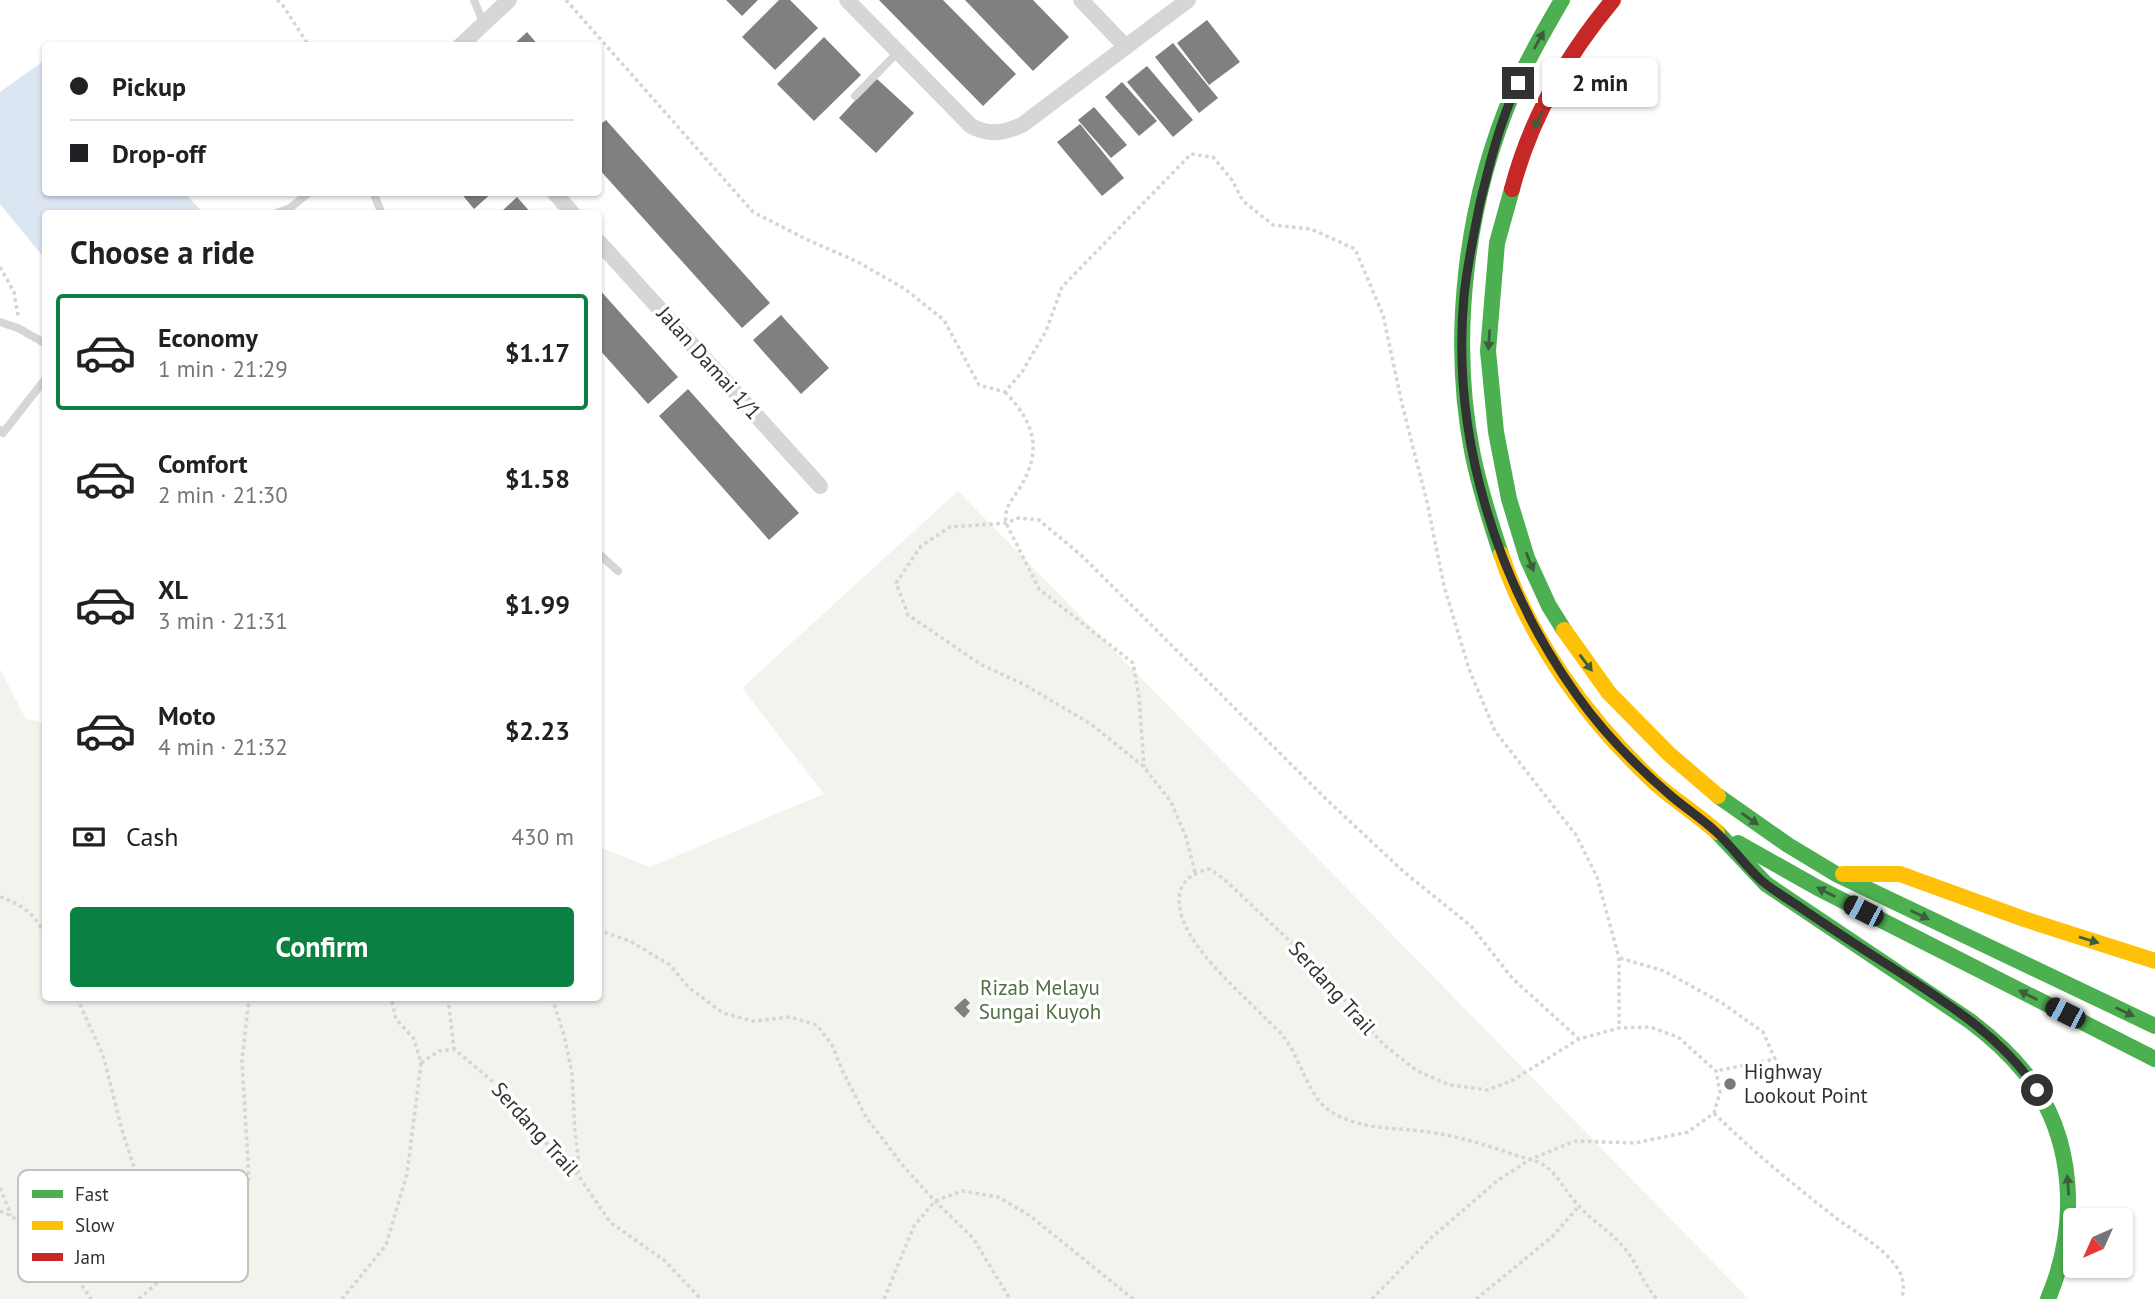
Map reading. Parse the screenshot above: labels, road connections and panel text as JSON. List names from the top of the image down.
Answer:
{
  "streets": {
    "street": ["Jalan Damai 1/1"],
    "path": ["Serdang Trail"]
  },
  "parks": ["Rizab Melayu Sungai Kuyoh"],
  "places": ["Highway Lookout Point"],
  "legend": ["Fast", "Slow", "Jam"],
  "north": "bottom left",
  "page": {
    "banner": ["Pickup", "Drop-off"],
    "bubble": "2 min",
    "heading": "Choose a ride",
    "list": [
      {
        "name": "Economy",
        "note": "1 min · 21:29",
        "value": "$1.17"
      },
      {
        "name": "Comfort",
        "note": "2 min · 21:30",
        "value": "$1.58"
      },
      {
        "name": "XL",
        "note": "3 min · 21:31",
        "value": "$1.99"
      },
      {
        "name": "Moto",
        "note": "4 min · 21:32",
        "value": "$2.23"
      }
    ],
    "pay": ["Cash", "430 m"],
    "buttons": "Confirm"
  }
}
